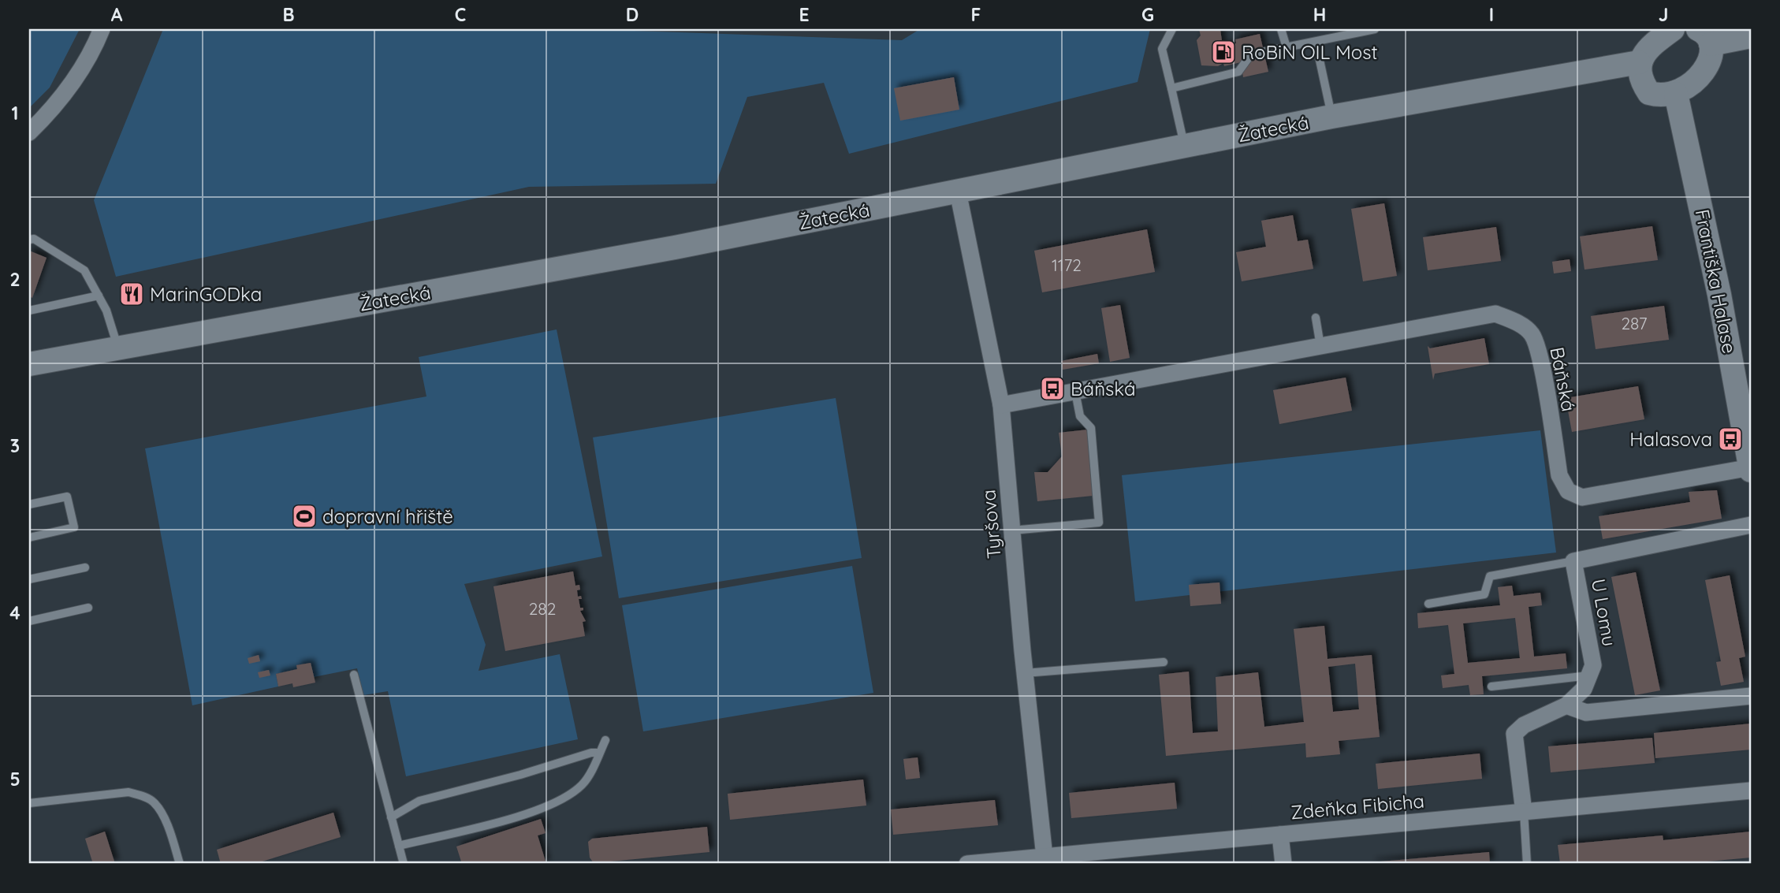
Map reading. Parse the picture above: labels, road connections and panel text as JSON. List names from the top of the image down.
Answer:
{
  "streets": {
    "street": [
      "Žatecká",
      "Františka Halase",
      "Báňská",
      "Tyršova",
      "U Lomu",
      "Zdeňka Fibicha"
    ]
  },
  "crossings": [
    ["Žatecká", "Tyršova"],
    ["Františka Halase", "Báňská"],
    ["Báňská", "Tyršova"],
    ["Tyršova", "Zdeňka Fibicha"],
    ["U Lomu", "Zdeňka Fibicha"]
  ],
  "places": {
    "fuel station": ["RoBiN OIL Most"],
    "restaurant": ["MarinGODka"],
    "bus stop": ["Báňská", "Halasova"],
    "sports": ["dopravní hřiště"]
  },
  "house_numbers": ["1172", "287", "282"],
  "grid": {
    "columns": [
      "A",
      "B",
      "C",
      "D",
      "E",
      "F",
      "G",
      "H",
      "I",
      "J"
    ],
    "rows": [
      "1",
      "2",
      "3",
      "4",
      "5"
    ]
  }
}
